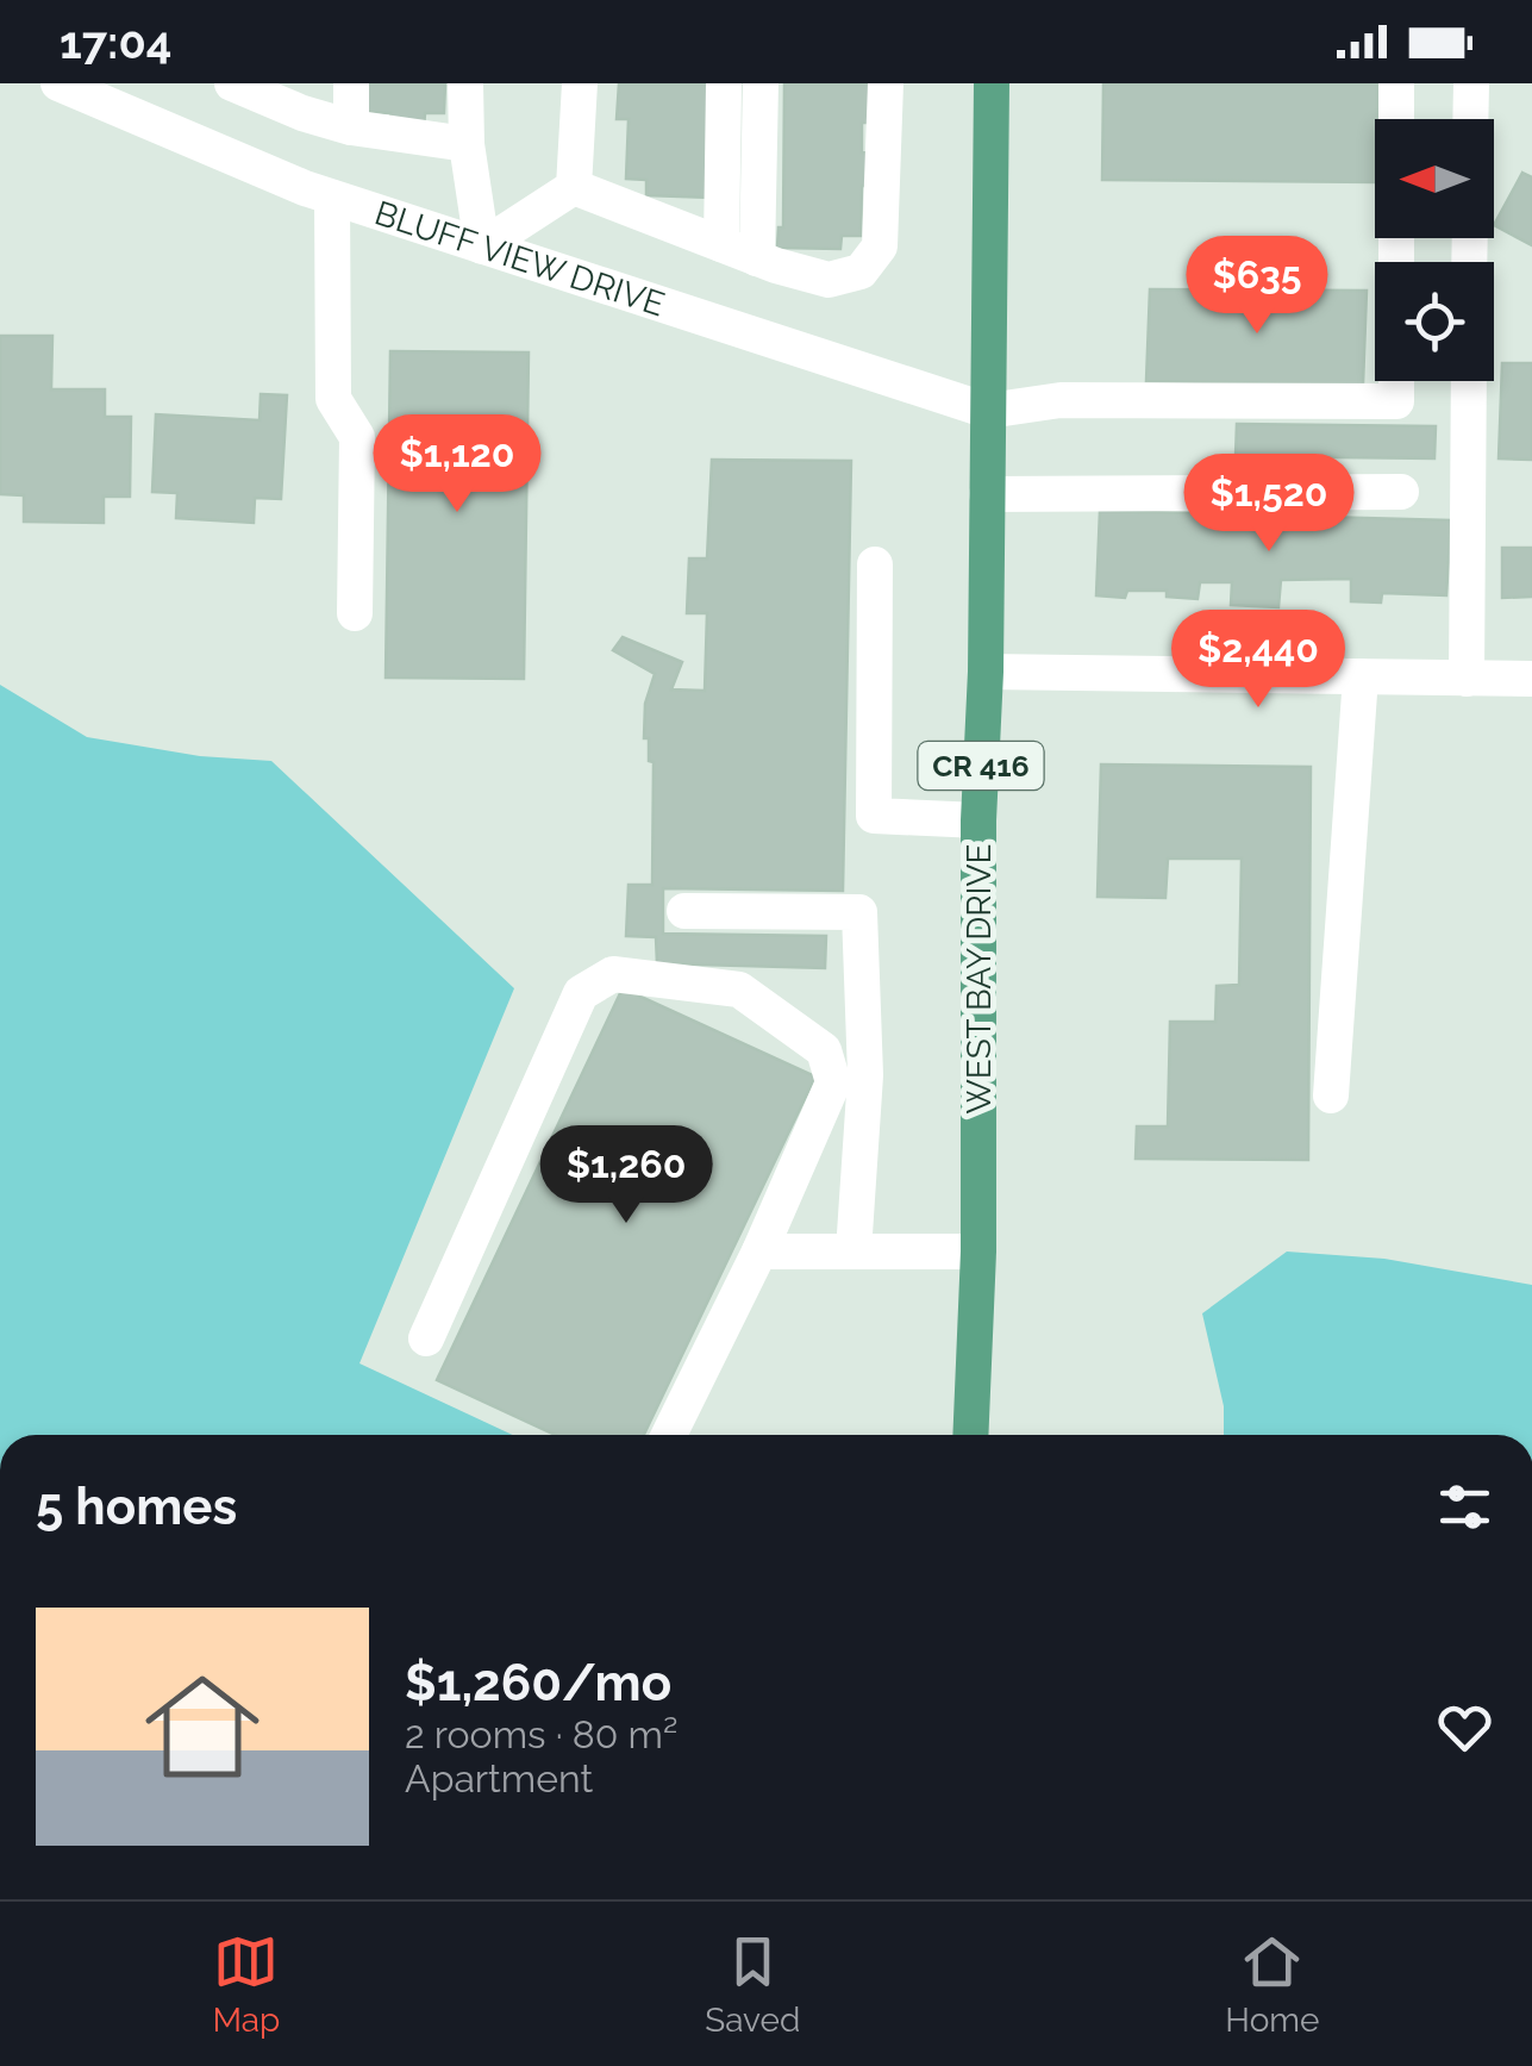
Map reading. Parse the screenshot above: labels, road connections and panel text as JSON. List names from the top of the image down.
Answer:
{
  "streets": {
    "main road": ["CR 416", "WEST BAY DRIVE"],
    "street": ["BLUFF VIEW DRIVE"]
  },
  "crossings": [
    ["BLUFF VIEW DRIVE", "WEST BAY DRIVE"]
  ],
  "north": "left",
  "page": {
    "status": "17:04",
    "price": [
      "$635",
      "$1,120",
      "$1,520",
      "$2,440",
      "$1,260"
    ],
    "heading": "5 homes",
    "list": [
      {
        "name": "$1,260/mo",
        "note": "2 rooms · 80 m² · Apartment"
      }
    ],
    "tabs": ["Map", "Saved", "Home"]
  }
}
